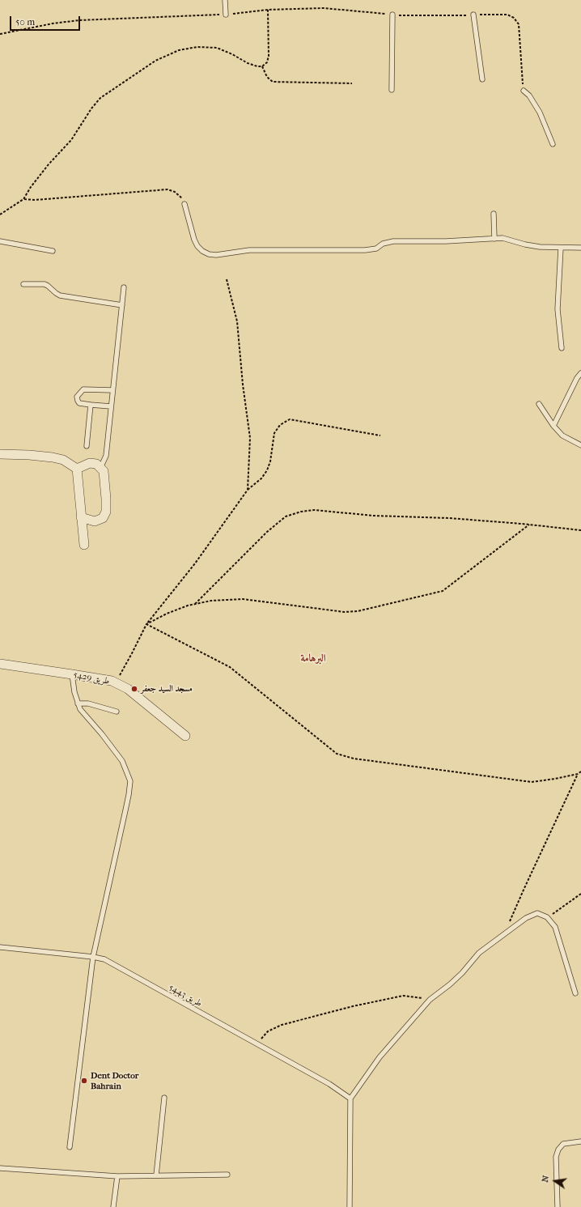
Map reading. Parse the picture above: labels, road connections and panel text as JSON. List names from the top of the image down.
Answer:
{
  "streets": {
    "street": ["طريق 5429"],
    "lane": ["طريق 5443"]
  },
  "districts": ["البرهامة"],
  "places": ["مسجد السيد جعفر", "Dent Doctor Bahrain"],
  "scale_bar": "50 m",
  "north": "left"
}
